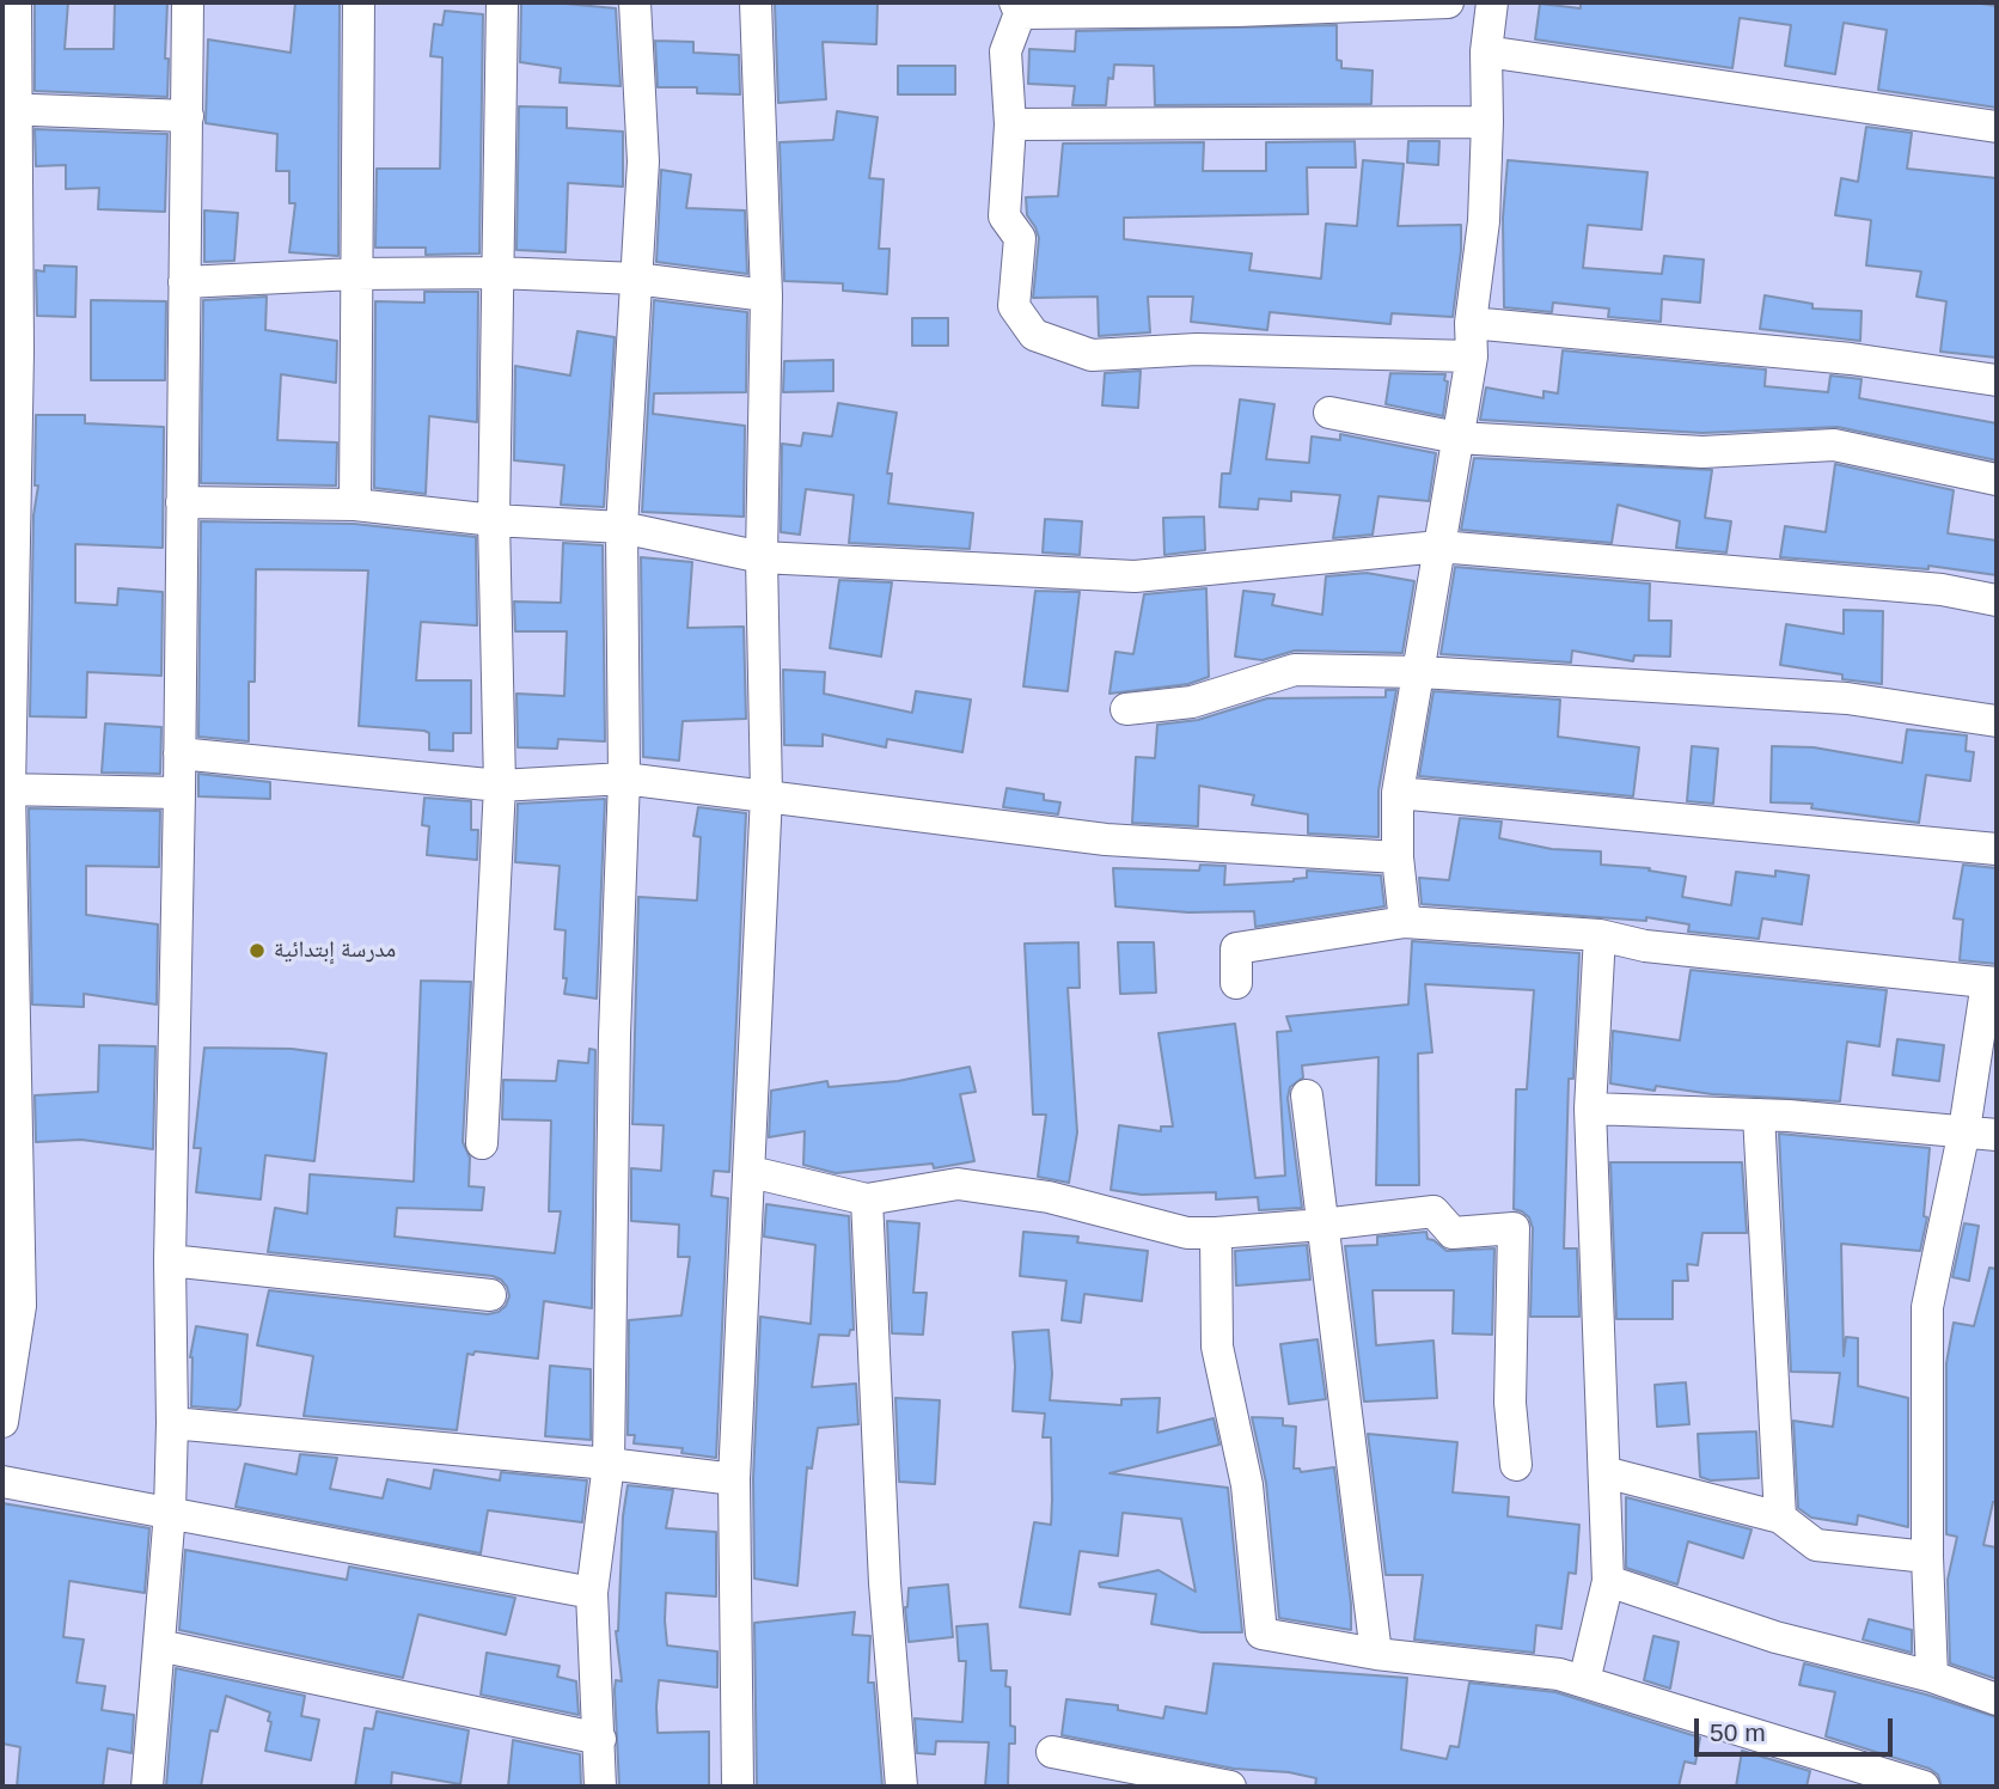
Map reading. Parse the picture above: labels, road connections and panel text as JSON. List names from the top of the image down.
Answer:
{
  "places": ["مدرسة إبتدائية"],
  "scale_bar": "50 m"
}
